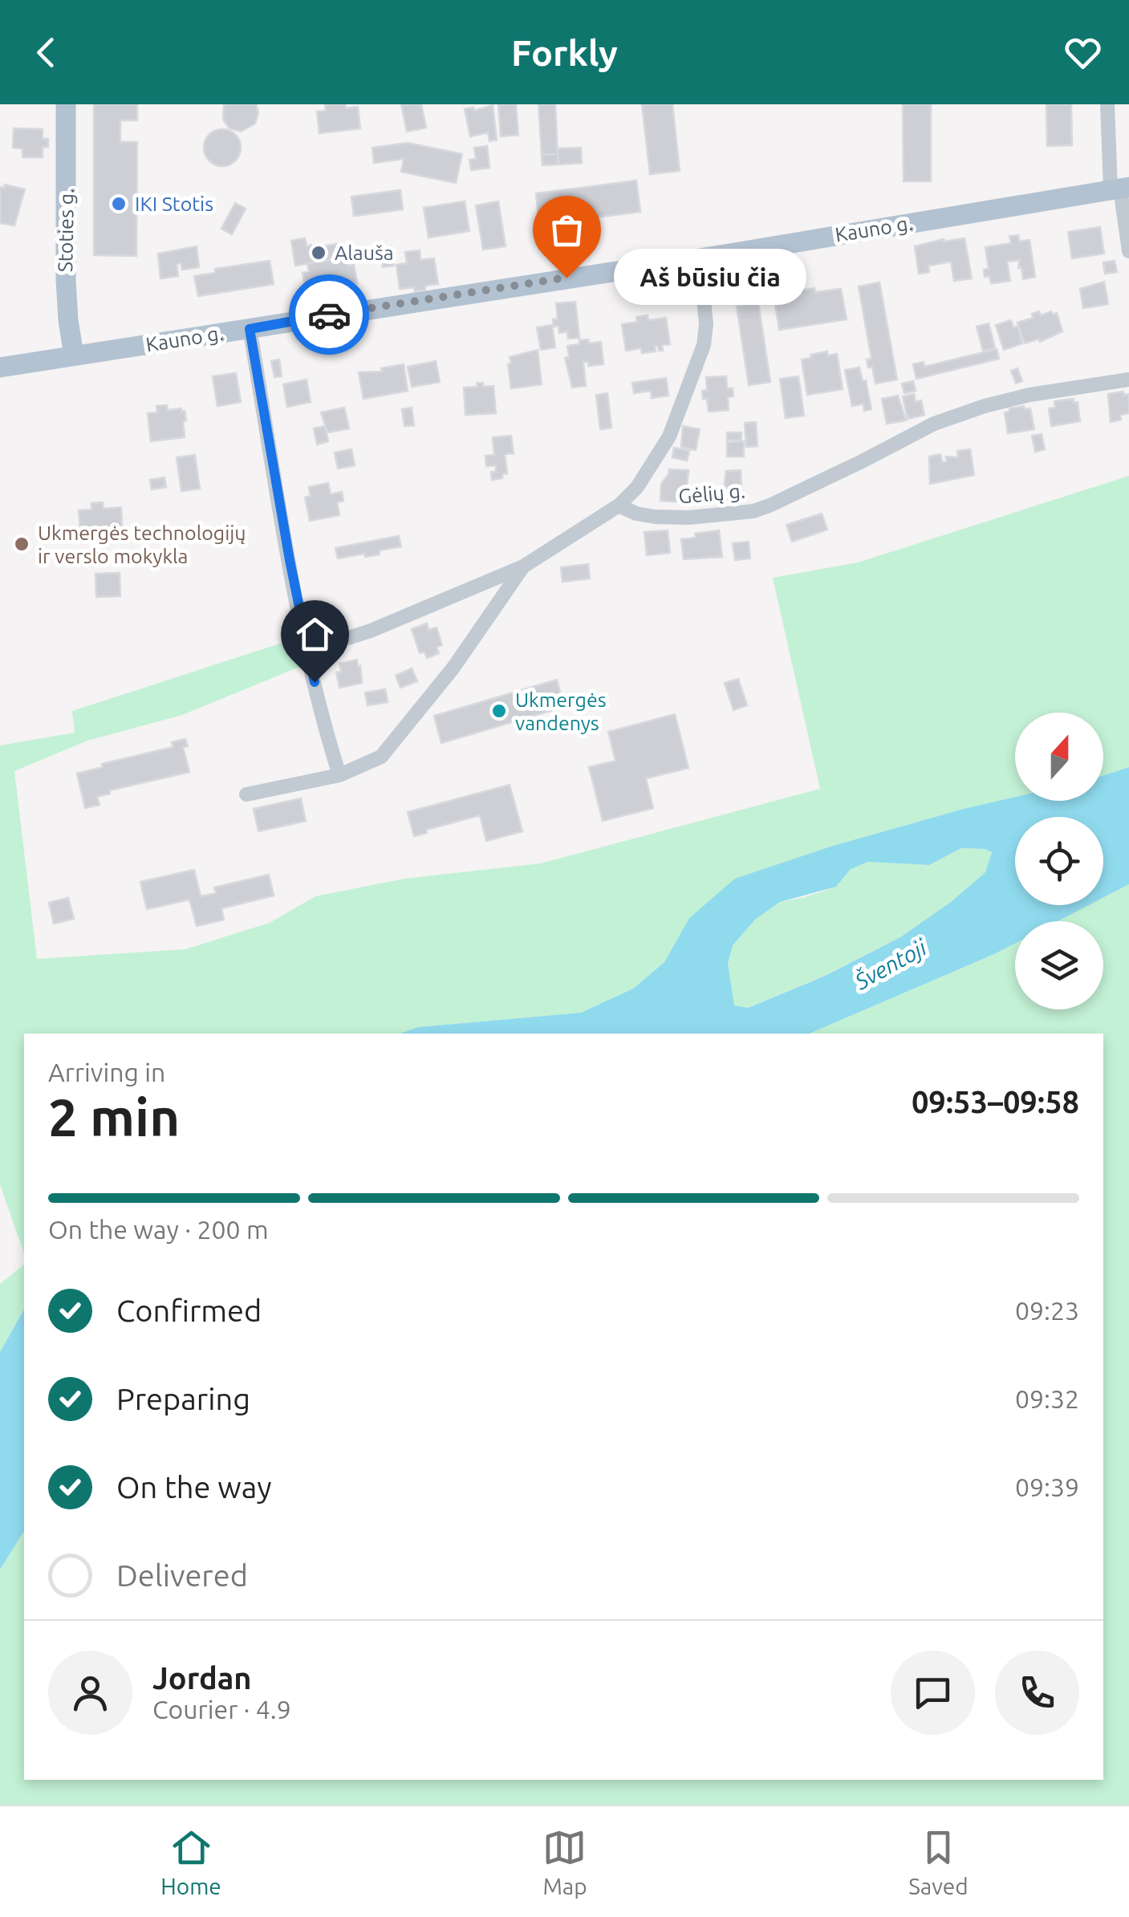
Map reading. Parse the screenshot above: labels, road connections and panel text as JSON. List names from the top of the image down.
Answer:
{
  "streets": {
    "main road": ["Kauno g.", "Stoties g."],
    "street": ["Gėlių g."]
  },
  "crossings": [
    ["Kauno g.", "Stoties g."]
  ],
  "water": ["Šventoji"],
  "places": [
    "IKI Stotis",
    "Alauša",
    "Aš būsiu čia",
    "Ukmergės technologijų ir verslo mokykla",
    "Ukmergės vandenys"
  ],
  "north": "top",
  "page": {
    "header": "Forkly",
    "bubble": "Aš būsiu čia",
    "heading": ["2 min", "Arriving in", "09:53–09:58"],
    "panel": ["Jordan", "Courier · 4.9"],
    "bar": "On the way · 200 m",
    "list": [
      ["Confirmed", "09:23"],
      ["Preparing", "09:32"],
      ["On the way", "09:39"],
      "Delivered"
    ],
    "tabs": ["Home", "Map", "Saved"]
  }
}
